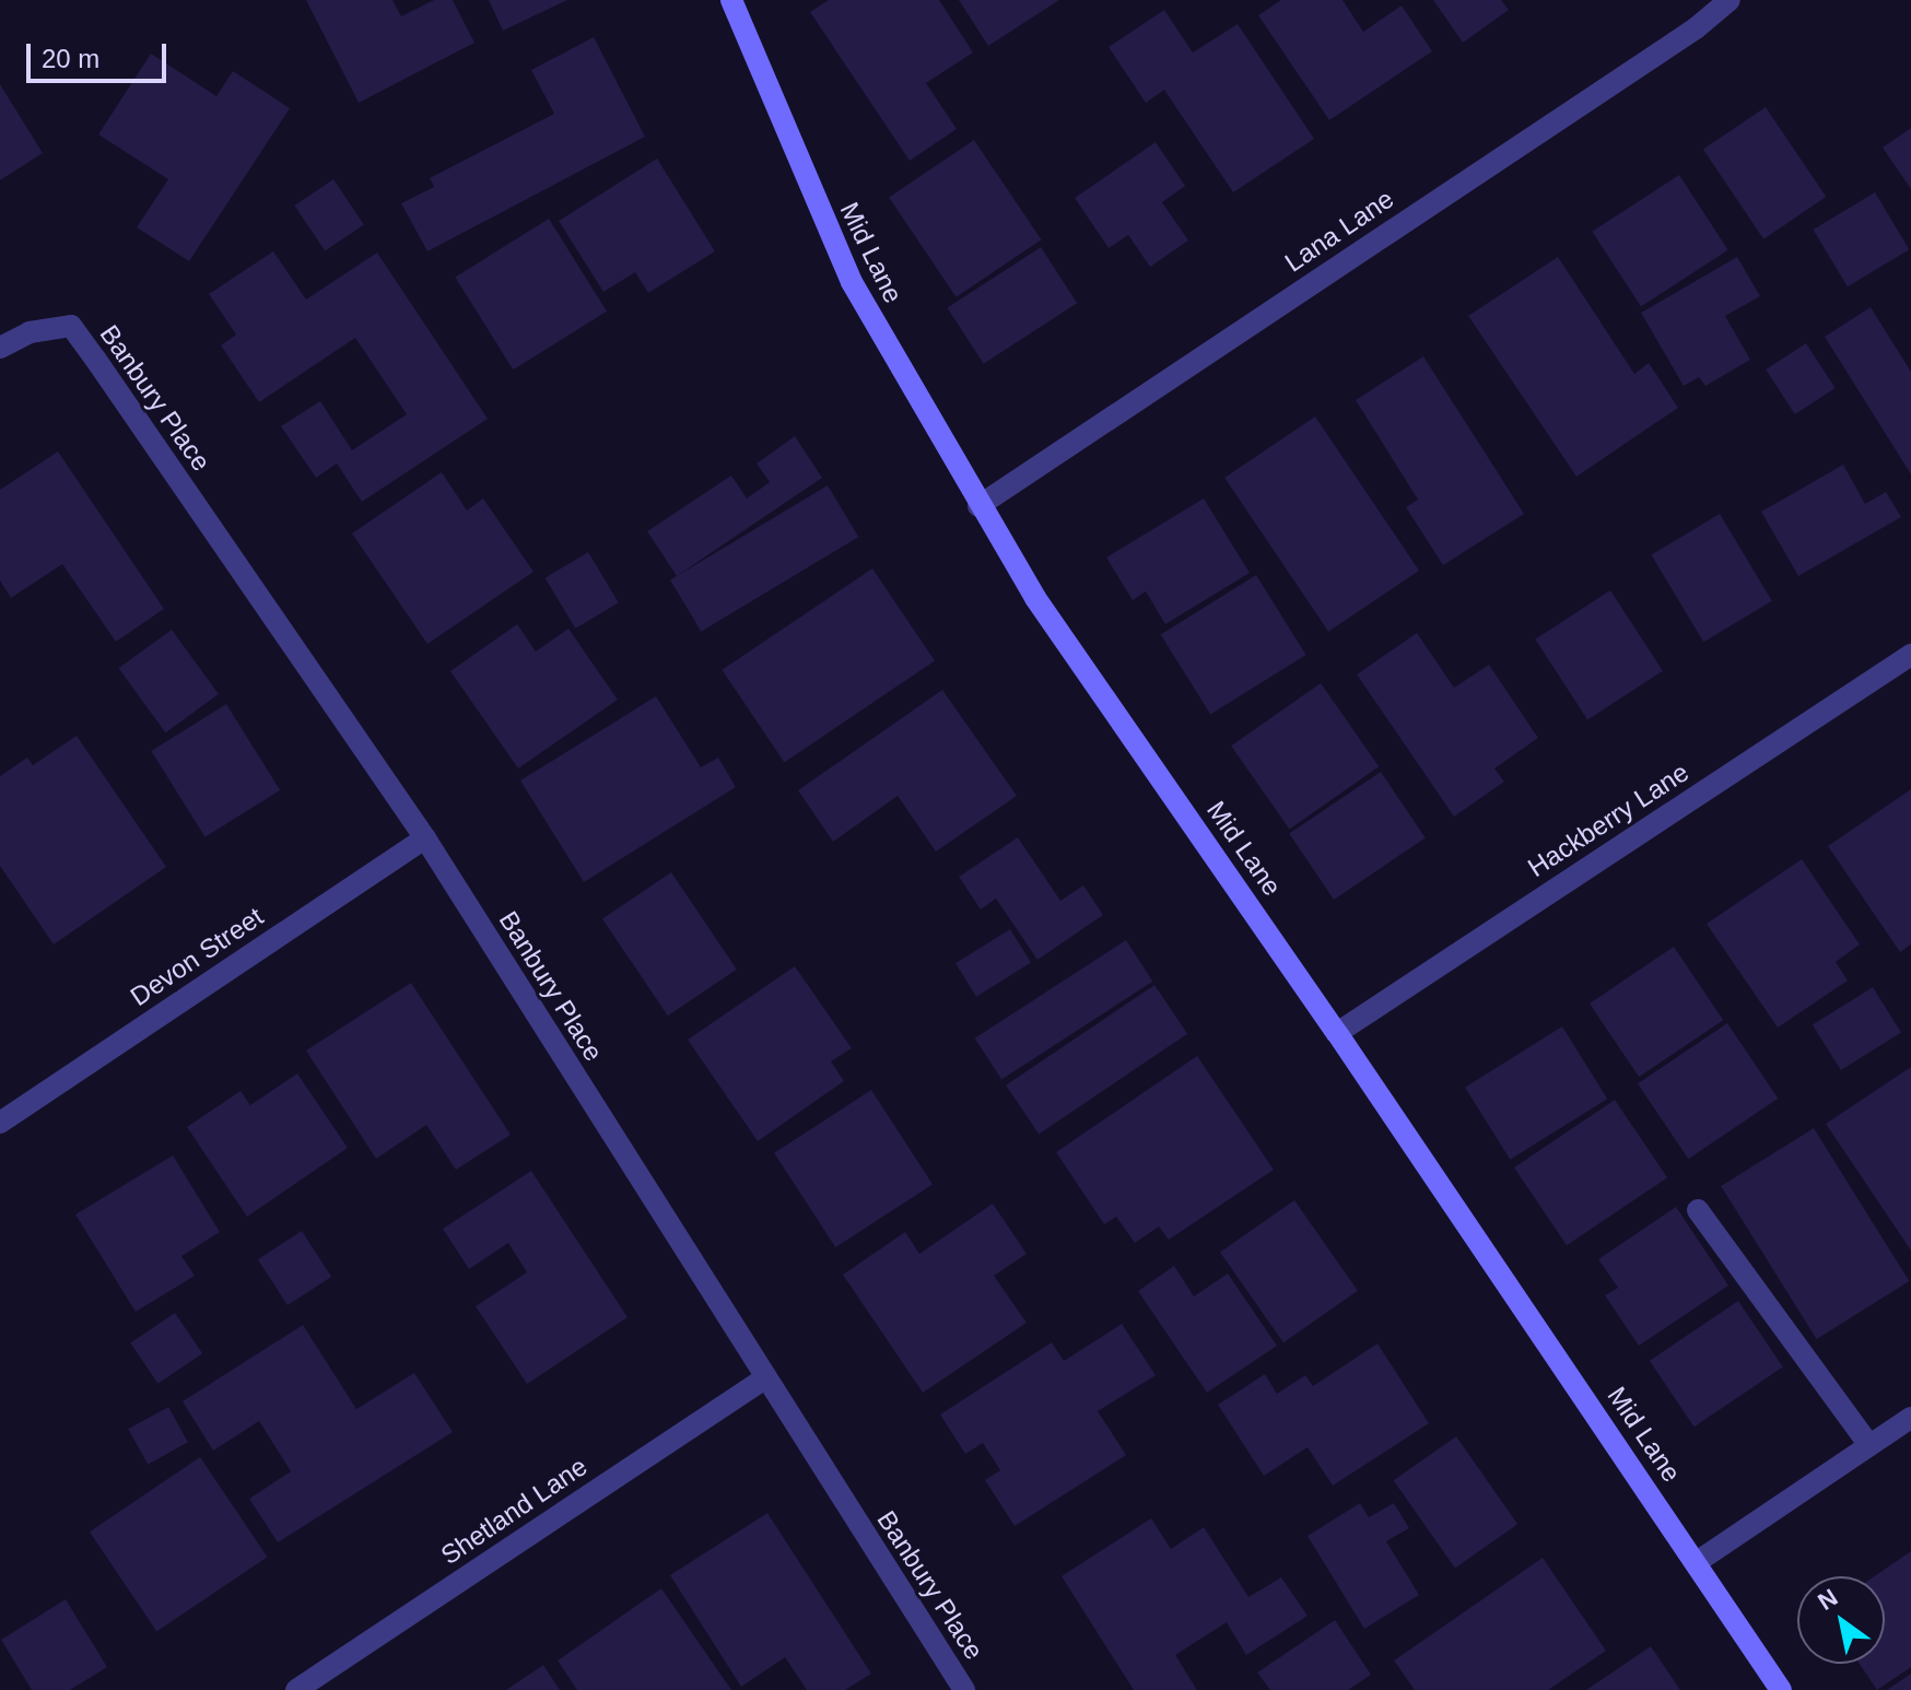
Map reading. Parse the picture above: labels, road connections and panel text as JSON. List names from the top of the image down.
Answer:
{
  "streets": {
    "street": [
      "Lana Lane",
      "Mid Lane",
      "Banbury Place",
      "Hackberry Lane",
      "Devon Street",
      "Shetland Lane"
    ]
  },
  "crossings": [
    ["Lana Lane", "Mid Lane"],
    ["Mid Lane", "Hackberry Lane"],
    ["Banbury Place", "Devon Street"],
    ["Banbury Place", "Shetland Lane"]
  ],
  "scale_bar": "20 m",
  "north": "top left"
}
